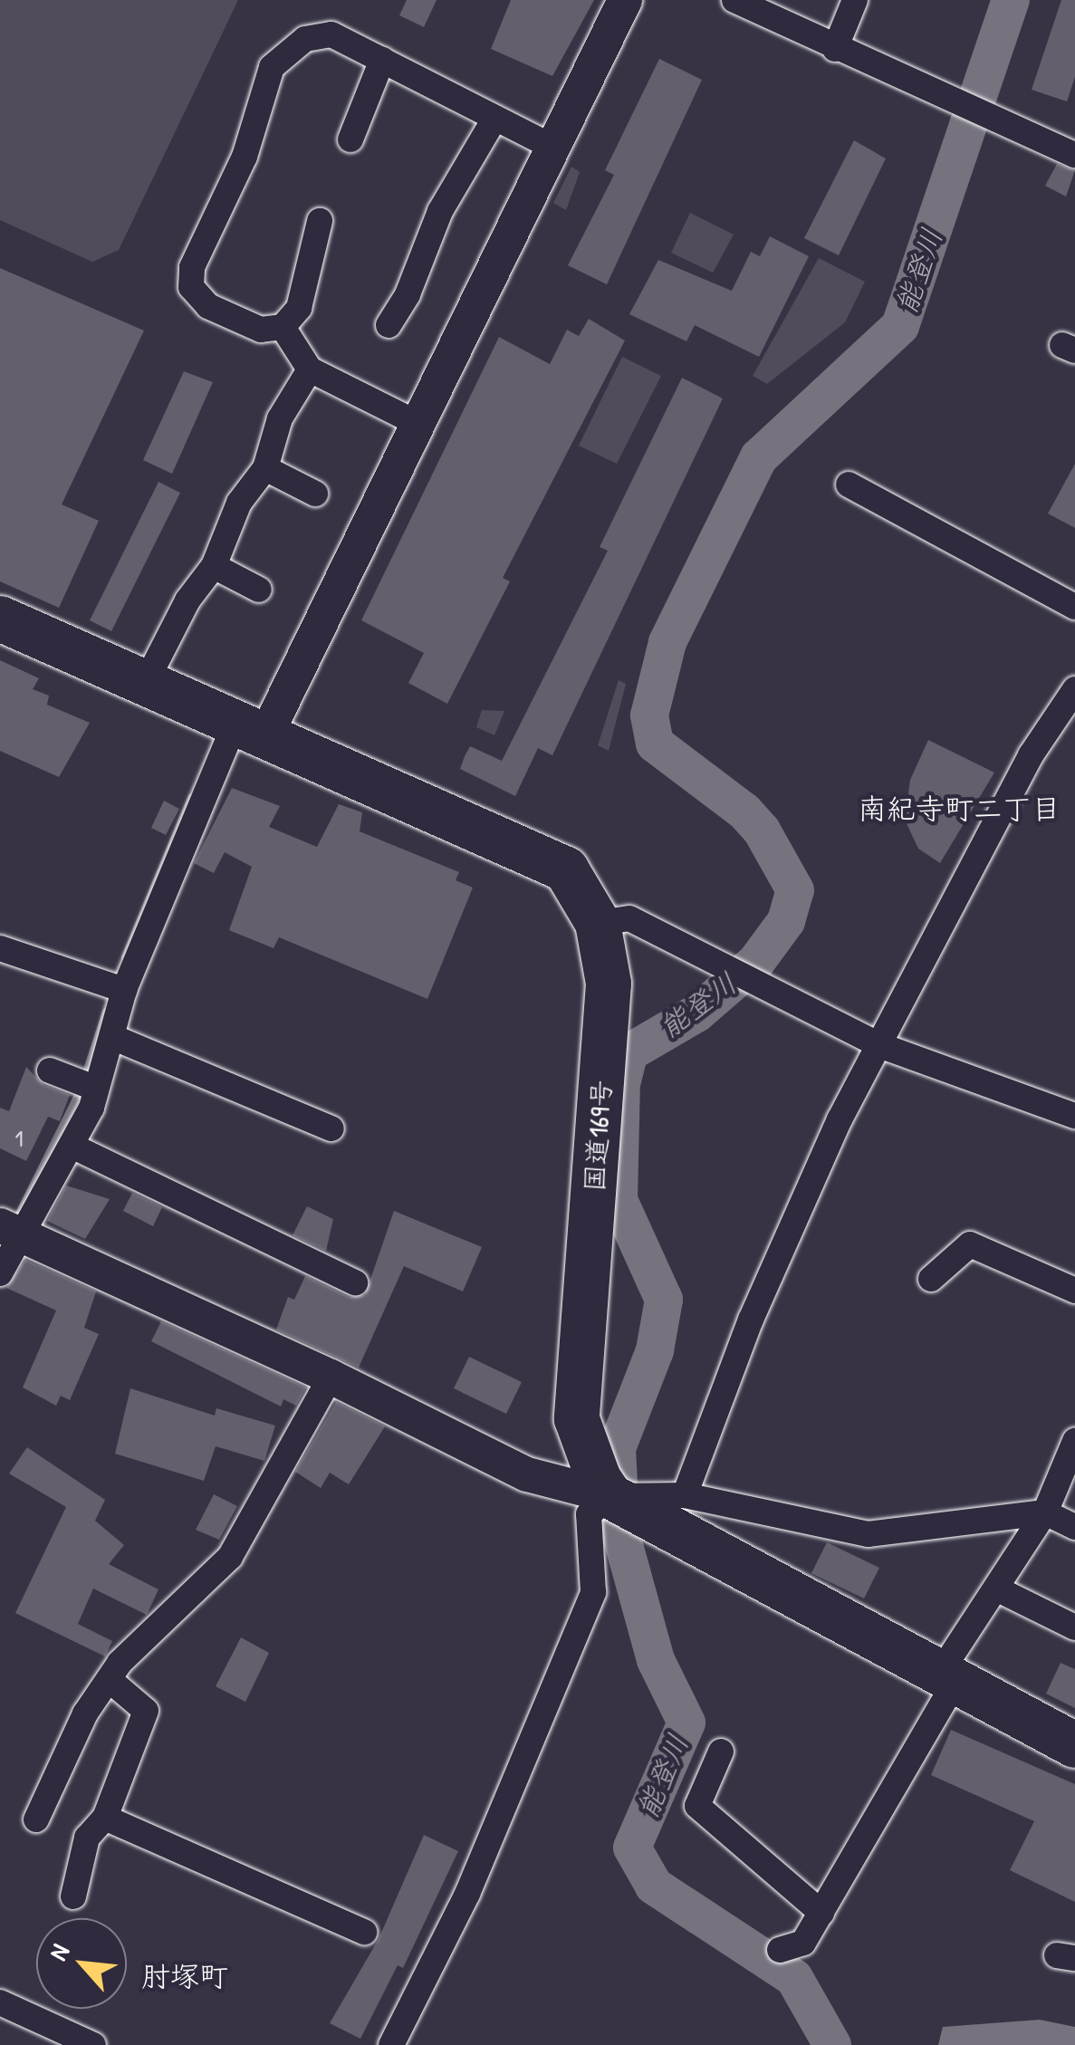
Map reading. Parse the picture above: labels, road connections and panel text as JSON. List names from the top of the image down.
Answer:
{
  "streets": {
    "highway": ["国道169号"]
  },
  "districts": ["南紀寺町二丁目", "肘塚町"],
  "water": ["能登川"],
  "house_numbers": ["1"],
  "north": "top left"
}
